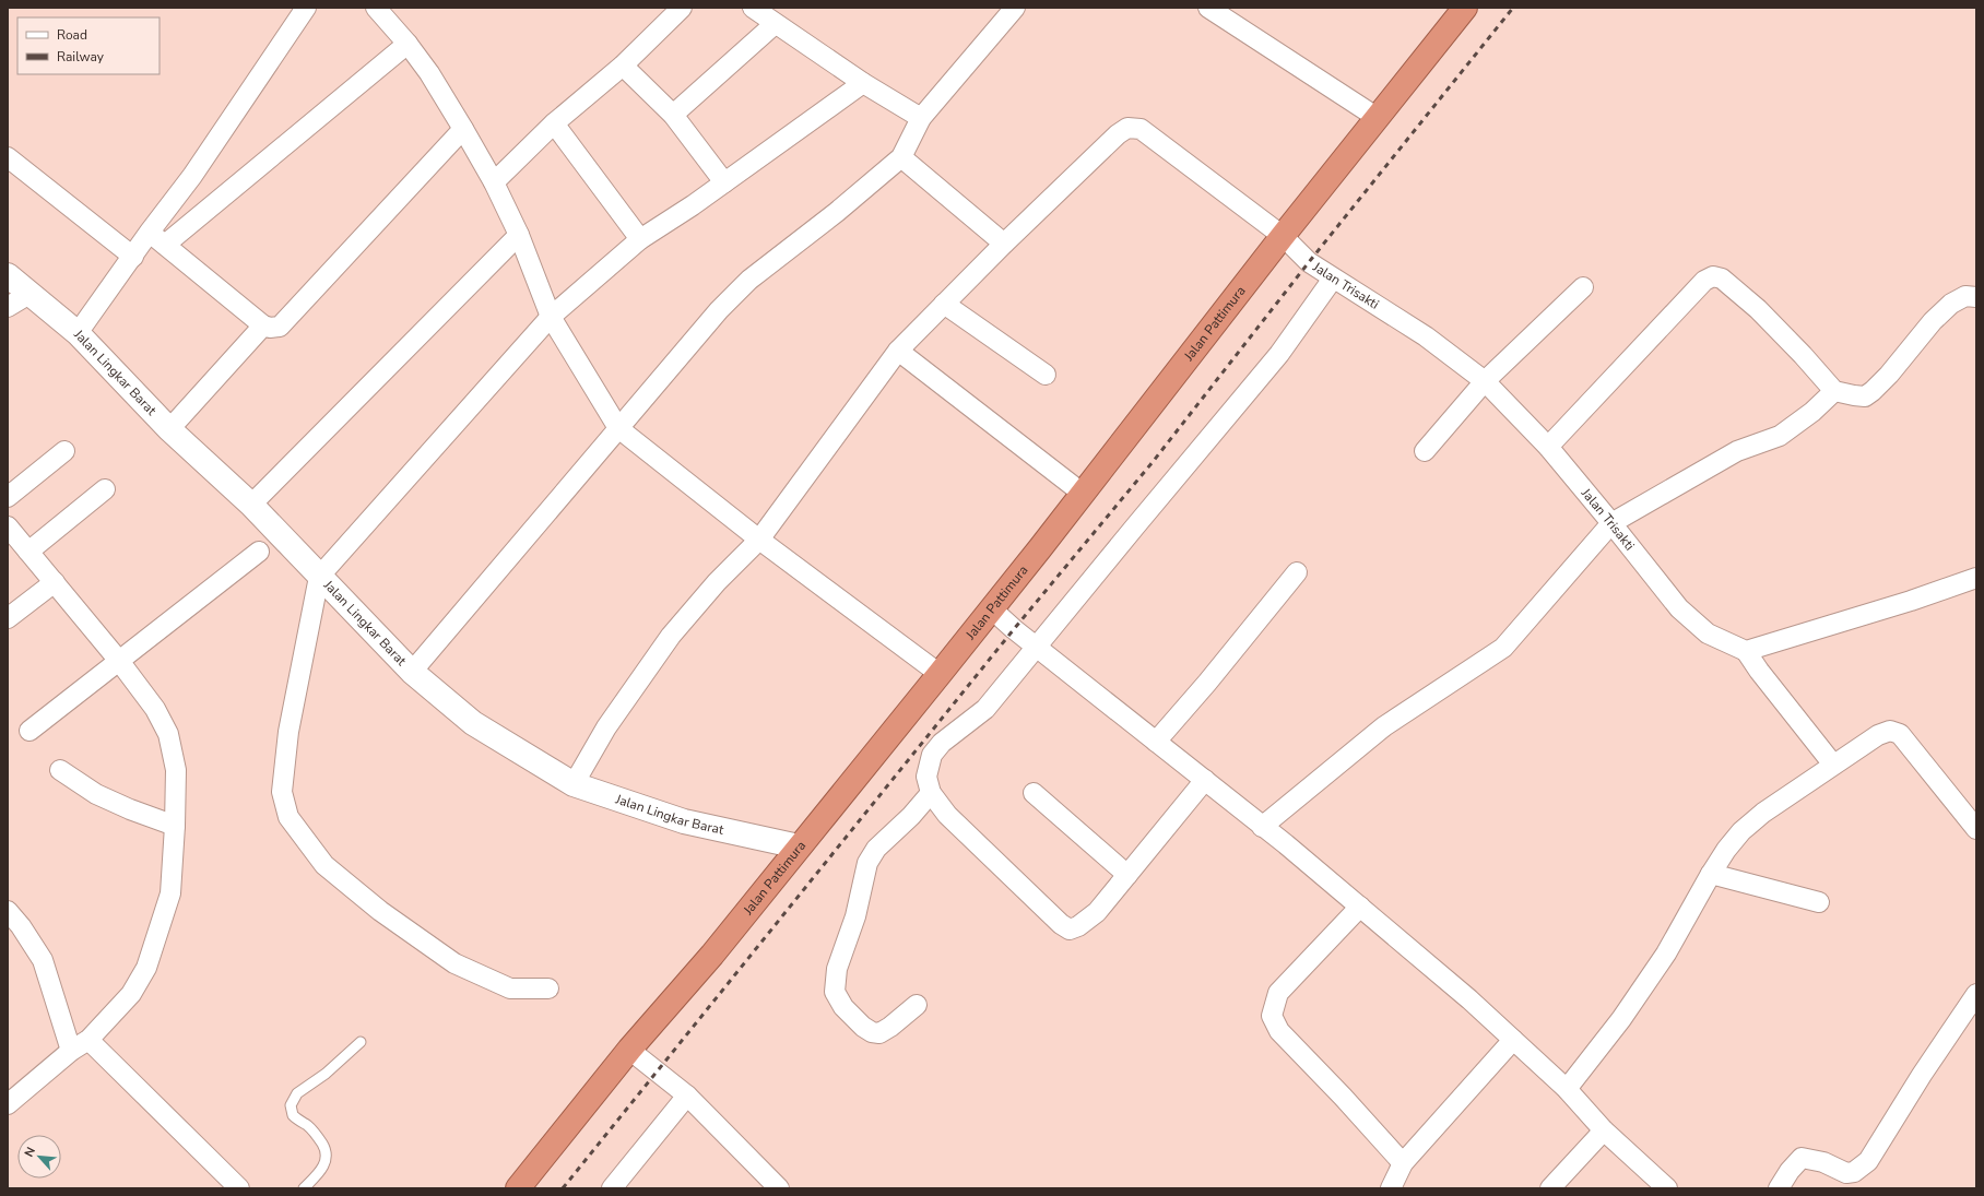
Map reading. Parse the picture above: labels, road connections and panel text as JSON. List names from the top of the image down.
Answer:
{
  "streets": {
    "highway": ["Jalan Pattimura"],
    "street": ["Jalan Trisakti", "Jalan Lingkar Barat"]
  },
  "crossings": [
    ["Jalan Trisakti", "Jalan Pattimura"],
    ["Jalan Trisakti", "Jalan Lingkar Barat"],
    ["Jalan Pattimura", "Jalan Lingkar Barat"]
  ],
  "legend": ["Road", "Railway"],
  "north": "top left"
}
